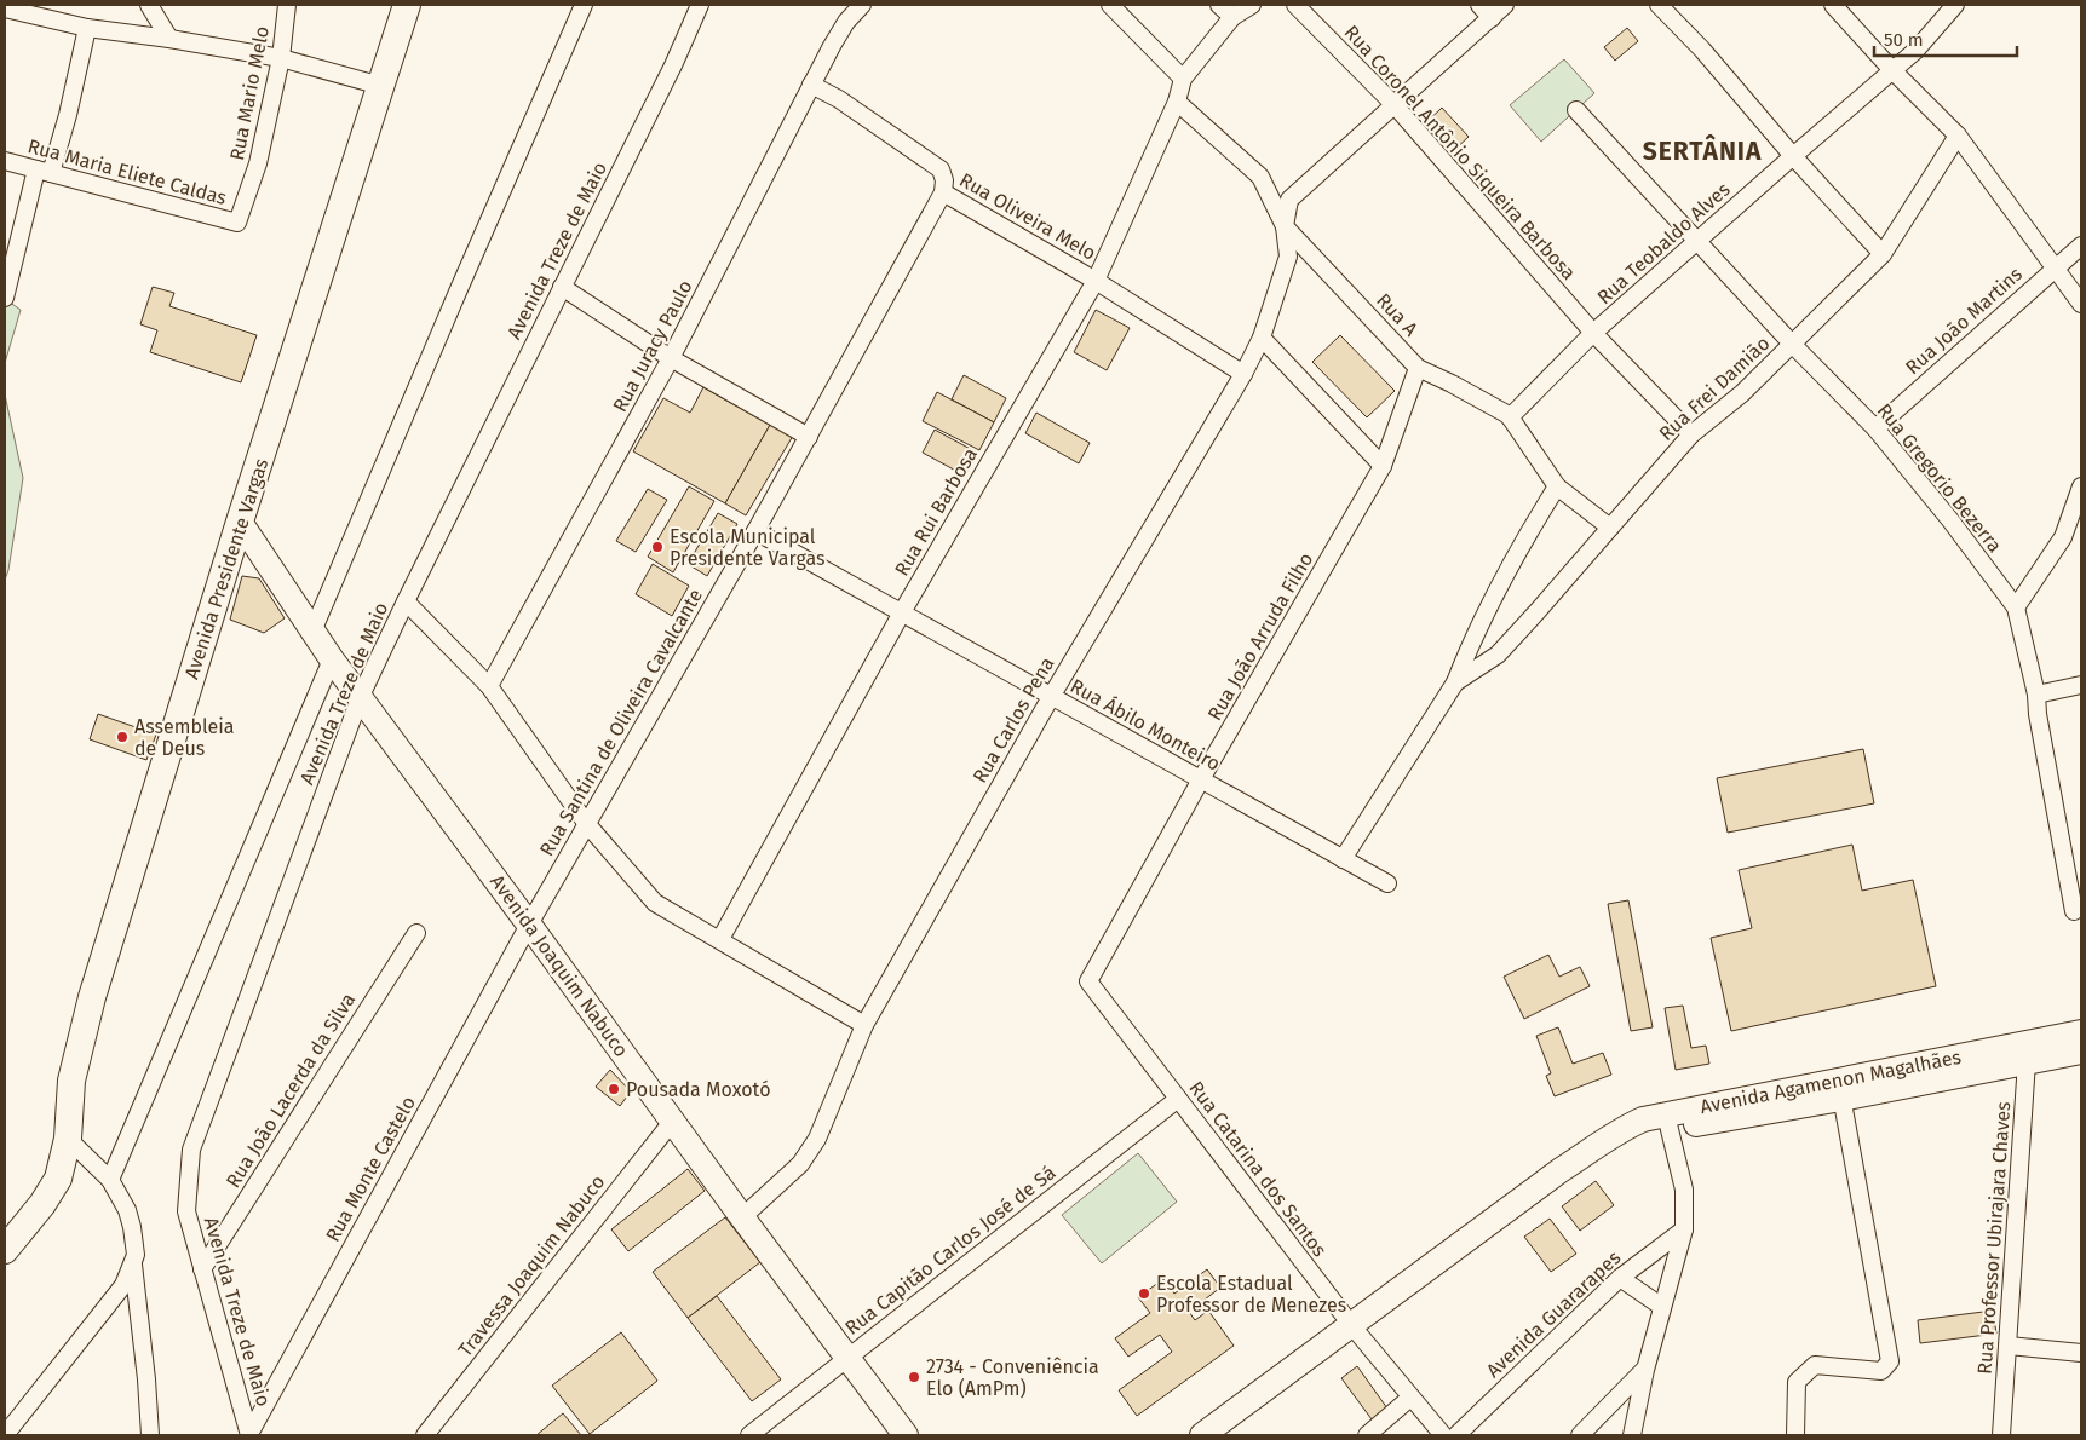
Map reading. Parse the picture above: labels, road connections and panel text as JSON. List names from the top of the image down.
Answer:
{
  "streets": {
    "main road": ["Avenida Presidente Vargas", "Avenida Joaquim Nabuco", "Avenida Agamenon Magalhães"],
    "street": [
      "Rua Mario Melo",
      "Rua Coronel Antônio Siqueira Barbosa",
      "Rua Maria Eliete Caldas",
      "Rua Oliveira Melo",
      "Rua Teobaldo Alves",
      "Avenida Treze de Maio",
      "Rua A",
      "Rua João Martins",
      "Rua Juracy Paulo",
      "Rua Frei Damião",
      "Rua Gregorio Bezerra",
      "Rua Rui Barbosa",
      "Rua João Arruda Filho",
      "Rua Carlos Pena",
      "Rua Santina de Oliveira Cavalcante",
      "Rua Ábilo Monteiro",
      "Rua João Lacerda da Silva",
      "Rua Monte Castelo",
      "Rua Catarina dos Santos",
      "Rua Professor Ubirajara Chaves",
      "Rua Capitão Carlos José de Sá",
      "Travessa Joaquim Nabuco",
      "Avenida Guararapes"
    ]
  },
  "crossings": [
    ["Rua Mario Melo", "Rua Maria Eliete Caldas"],
    ["Rua Coronel Antônio Siqueira Barbosa", "Rua Teobaldo Alves"],
    ["Rua Coronel Antônio Siqueira Barbosa", "Rua Frei Damião"],
    ["Rua Oliveira Melo", "Rua Juracy Paulo"],
    ["Rua Oliveira Melo", "Rua Rui Barbosa"],
    ["Rua Oliveira Melo", "Rua Carlos Pena"],
    ["Rua Oliveira Melo", "Rua Santina de Oliveira Cavalcante"],
    ["Rua Teobaldo Alves", "Rua A"],
    ["Rua Teobaldo Alves", "Rua Gregorio Bezerra"],
    ["Avenida Treze de Maio", "Avenida Joaquim Nabuco"],
    ["Avenida Treze de Maio", "Rua João Lacerda da Silva"],
    ["Avenida Treze de Maio", "Rua Monte Castelo"],
    ["Rua A", "Rua Frei Damião"],
    ["Rua A", "Rua Rui Barbosa"],
    ["Rua A", "Rua João Arruda Filho"],
    ["Rua A", "Rua Carlos Pena"],
    ["Rua João Martins", "Rua Gregorio Bezerra"],
    ["Rua Frei Damião", "Rua Gregorio Bezerra"],
    ["Rua Frei Damião", "Rua Ábilo Monteiro"],
    ["Rua Rui Barbosa", "Rua Ábilo Monteiro"],
    ["Avenida Presidente Vargas", "Avenida Joaquim Nabuco"],
    ["Rua João Arruda Filho", "Rua Ábilo Monteiro"],
    ["Rua João Arruda Filho", "Rua Catarina dos Santos"],
    ["Rua Carlos Pena", "Rua Ábilo Monteiro"],
    ["Rua Carlos Pena", "Avenida Joaquim Nabuco"],
    ["Rua Santina de Oliveira Cavalcante", "Rua Ábilo Monteiro"],
    ["Rua Santina de Oliveira Cavalcante", "Avenida Joaquim Nabuco"],
    ["Rua Santina de Oliveira Cavalcante", "Rua Monte Castelo"],
    ["Avenida Joaquim Nabuco", "Rua Monte Castelo"],
    ["Avenida Joaquim Nabuco", "Rua Capitão Carlos José de Sá"],
    ["Avenida Joaquim Nabuco", "Travessa Joaquim Nabuco"],
    ["Avenida Agamenon Magalhães", "Rua Catarina dos Santos"],
    ["Avenida Agamenon Magalhães", "Rua Professor Ubirajara Chaves"],
    ["Rua Catarina dos Santos", "Rua Capitão Carlos José de Sá"]
  ],
  "districts": ["SERTÂNIA"],
  "places": [
    "Escola Municipal Presidente Vargas",
    "Assembleia de Deus",
    "Pousada Moxotó",
    "Escola Estadual Professor de Menezes",
    "2734 - Conveniência Elo (AmPm)"
  ],
  "scale_bar": "50 m"
}
